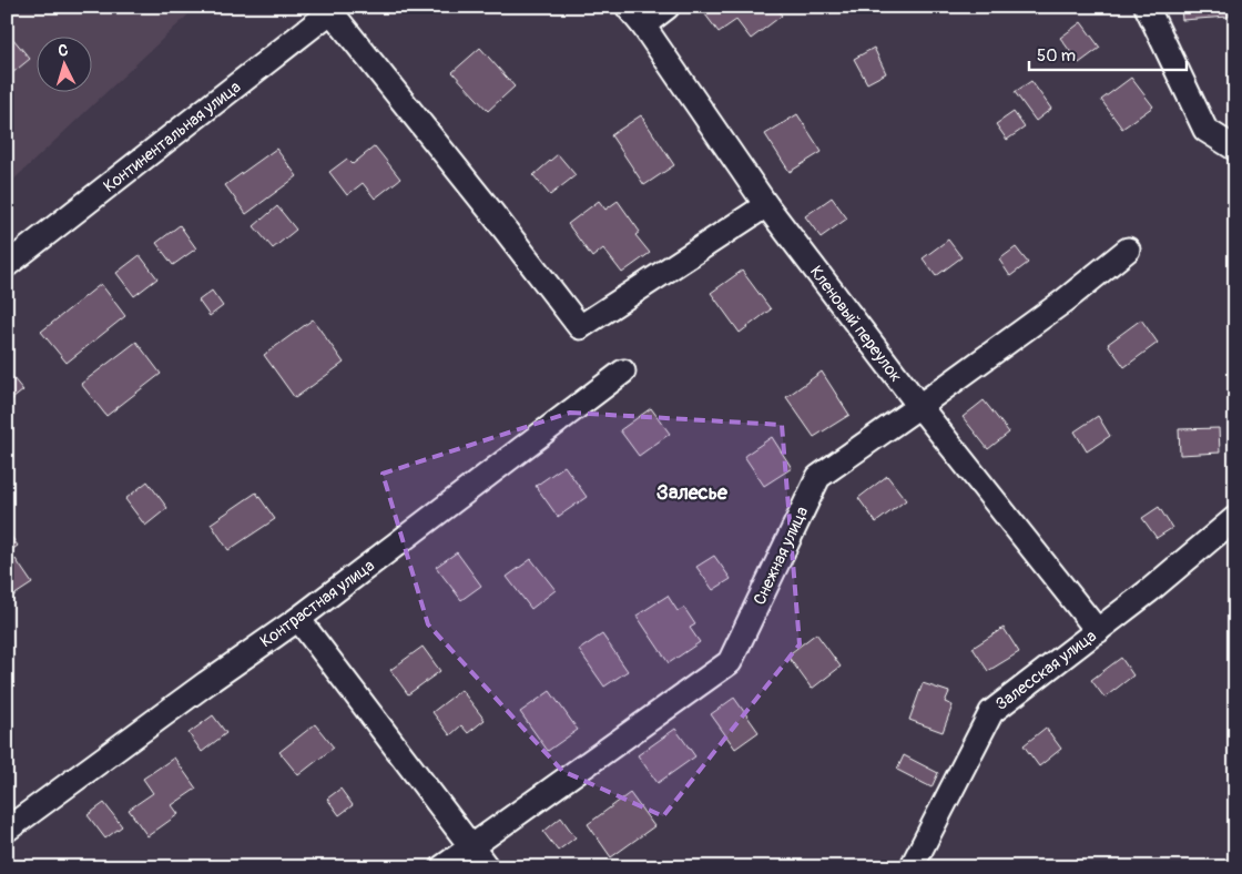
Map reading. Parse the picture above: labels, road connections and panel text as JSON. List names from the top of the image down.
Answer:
{
  "streets": {
    "street": [
      "Континентальная улица",
      "Кленовый переулок",
      "Снежная улица",
      "Контрастная улица",
      "Залесская улица"
    ]
  },
  "crossings": [
    ["Кленовый переулок", "Снежная улица"],
    ["Кленовый переулок", "Залесская улица"]
  ],
  "districts": ["Залесье"],
  "scale_bar": "50 m",
  "north": "top"
}
